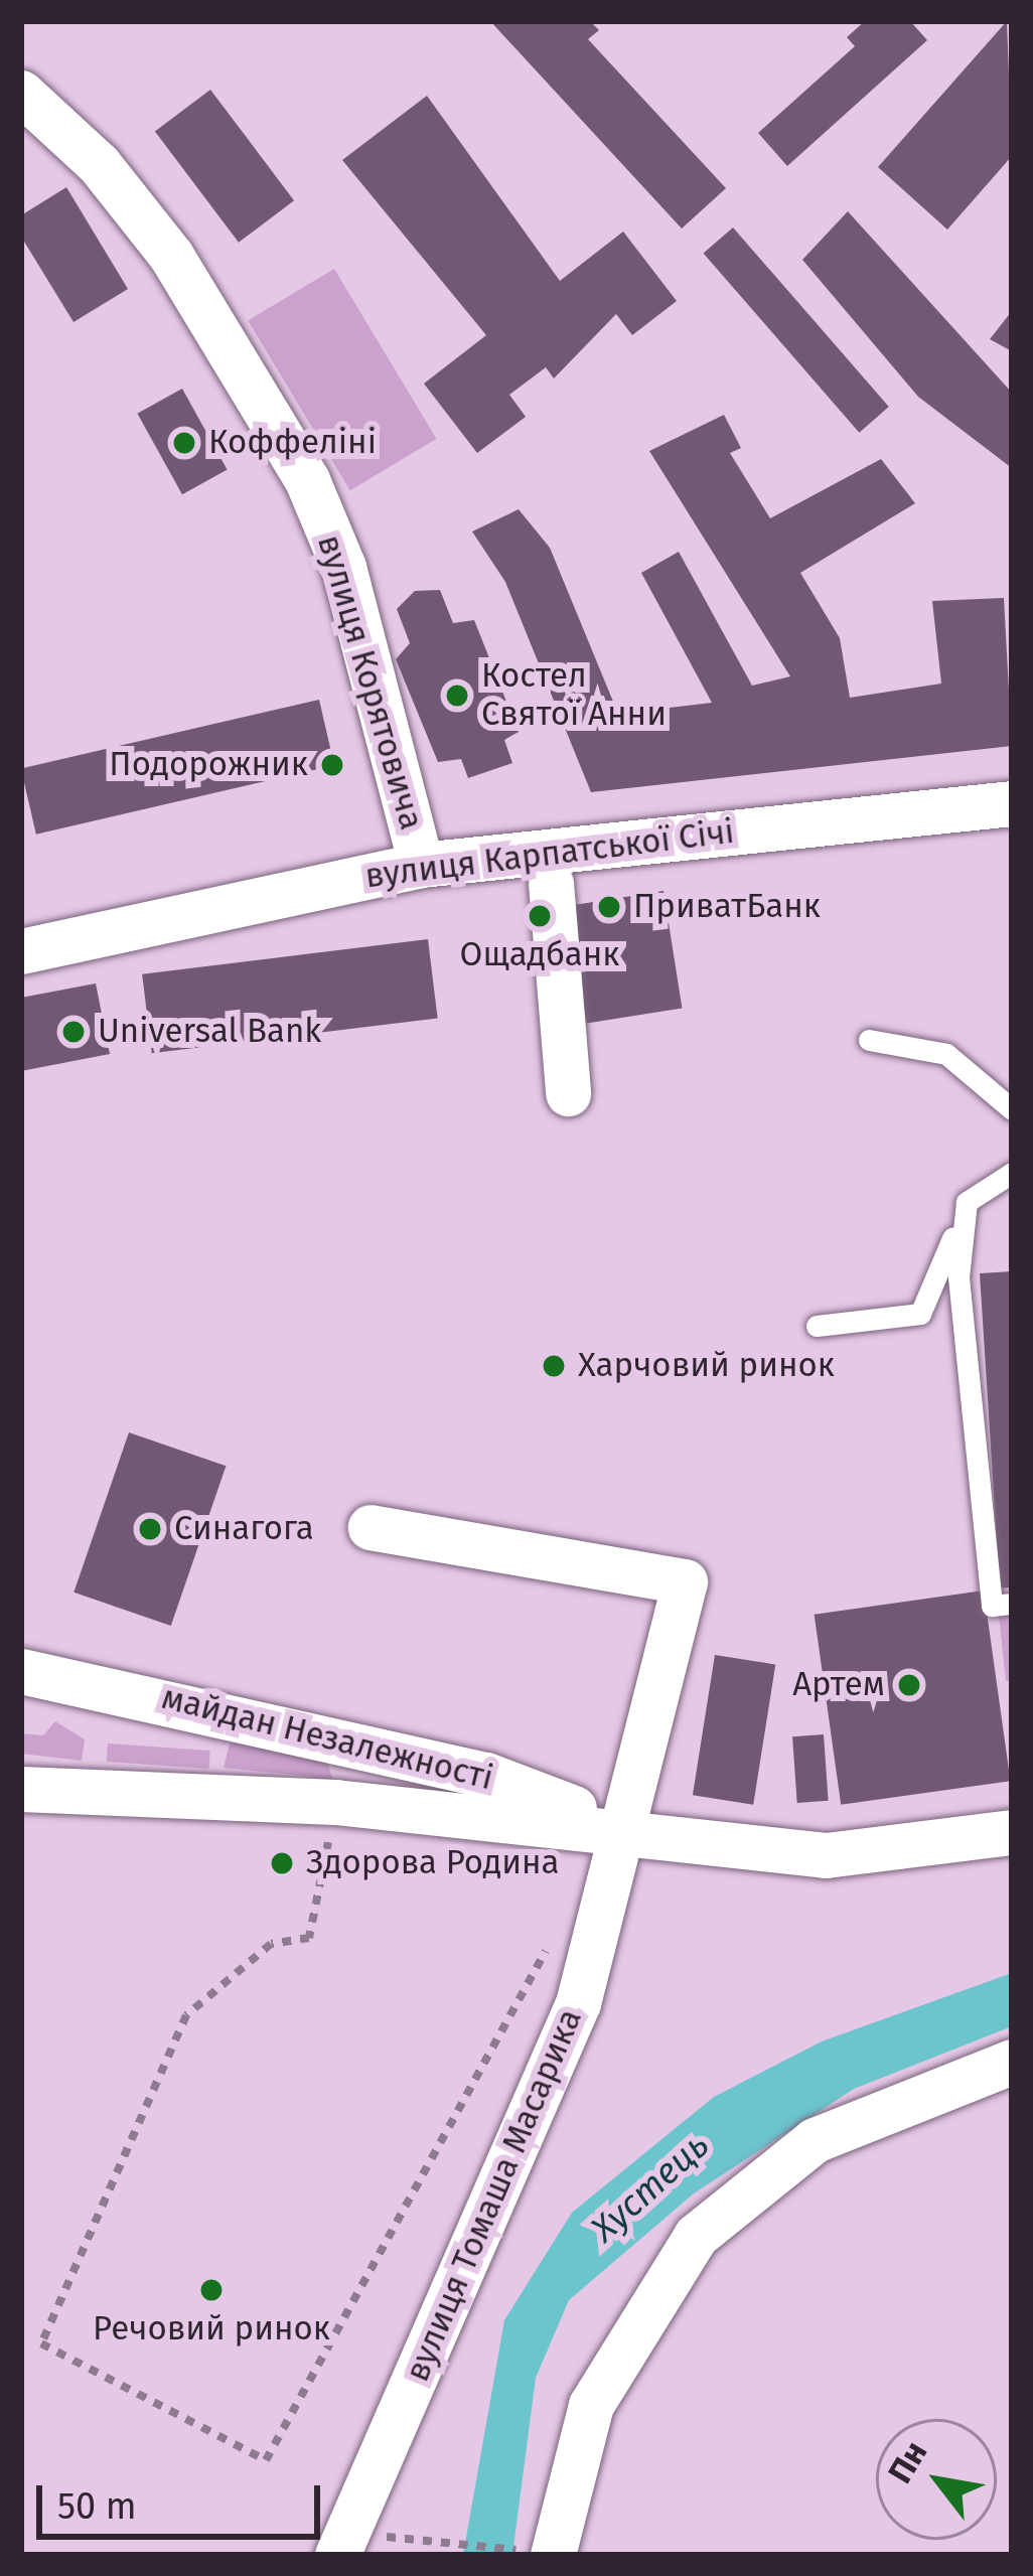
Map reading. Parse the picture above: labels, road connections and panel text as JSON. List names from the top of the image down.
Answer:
{
  "streets": {
    "street": [
      "вулиця Корятовича",
      "вулиця Карпатської Січі",
      "майдан Незалежності",
      "вулиця Томаша Масарика"
    ]
  },
  "crossings": [
    ["вулиця Корятовича", "вулиця Карпатської Січі"],
    ["майдан Незалежності", "вулиця Томаша Масарика"]
  ],
  "water": ["Хустець"],
  "places": [
    "Коффеліні",
    "Костел Святої Анни",
    "Подорожник",
    "ПриватБанк",
    "Ощадбанк",
    "Universal Bank",
    "Харчовий ринок",
    "Синагога",
    "Артем",
    "Здорова Родина",
    "Речовий ринок"
  ],
  "scale_bar": "50 m",
  "north": "top left"
}
